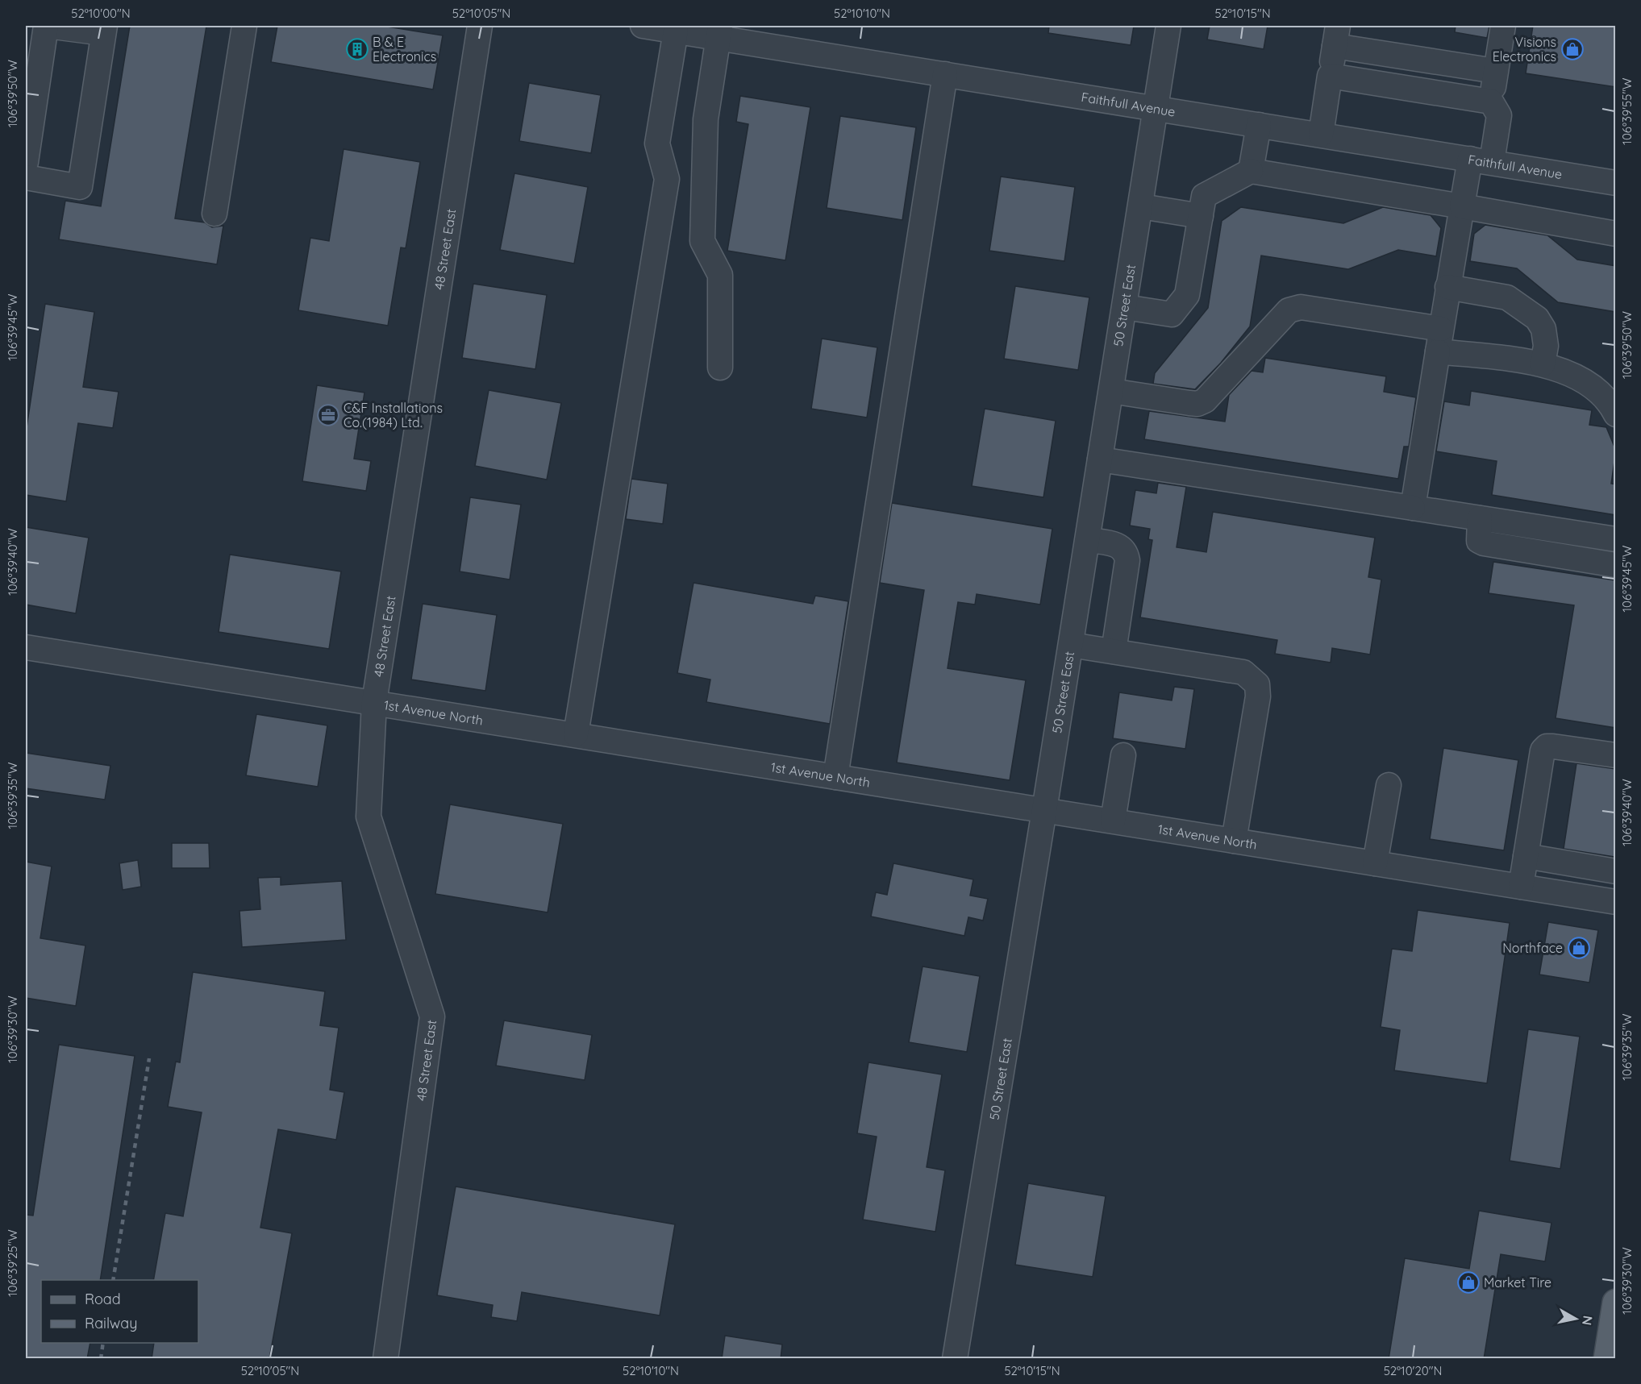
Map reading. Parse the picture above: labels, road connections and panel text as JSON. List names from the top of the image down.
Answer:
{
  "streets": {
    "street": [
      "Faithfull Avenue",
      "48 Street East",
      "50 Street East",
      "1st Avenue North"
    ]
  },
  "crossings": [
    ["Faithfull Avenue", "50 Street East"],
    ["48 Street East", "1st Avenue North"],
    ["50 Street East", "1st Avenue North"]
  ],
  "places": {
    "building": ["B & E Electronics"],
    "shop": ["Visions Electronics", "Northface", "Market Tire"],
    "office": ["C&F Installations Co.(1984) Ltd."]
  },
  "legend": ["Road", "Railway"],
  "north": "right",
  "coordinates": [
    "52°10'00\"N",
    "52°10'05\"N",
    "52°10'10\"N",
    "52°10'15\"N",
    "106°39'50\"W",
    "106°39'55\"W",
    "106°39'45\"W",
    "106°39'40\"W",
    "106°39'35\"W",
    "106°39'30\"W",
    "106°39'25\"W",
    "52°10'20\"N"
  ]
}
